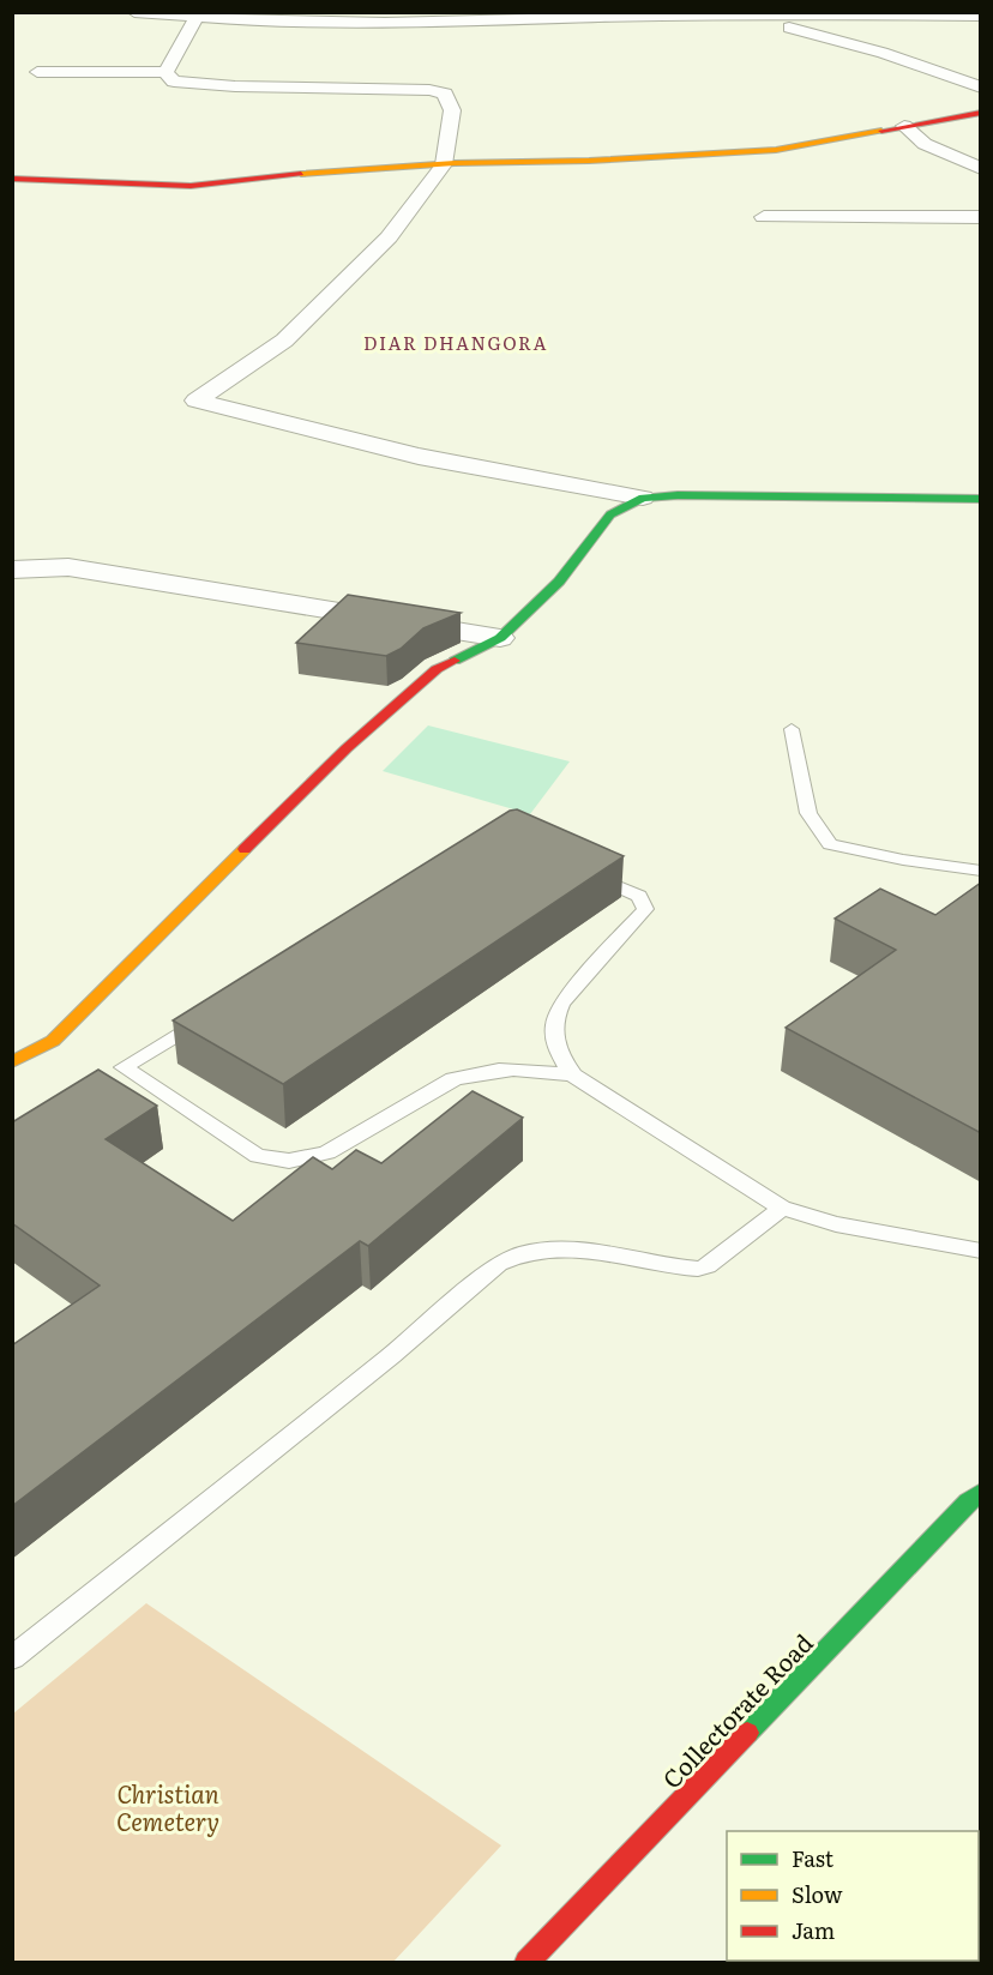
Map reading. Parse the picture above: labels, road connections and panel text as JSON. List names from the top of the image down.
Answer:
{
  "streets": {
    "street": ["Collectorate Road"]
  },
  "districts": ["DIAR DHANGORA"],
  "parks": ["Christian Cemetery"],
  "legend": ["Fast", "Slow", "Jam"]
}
